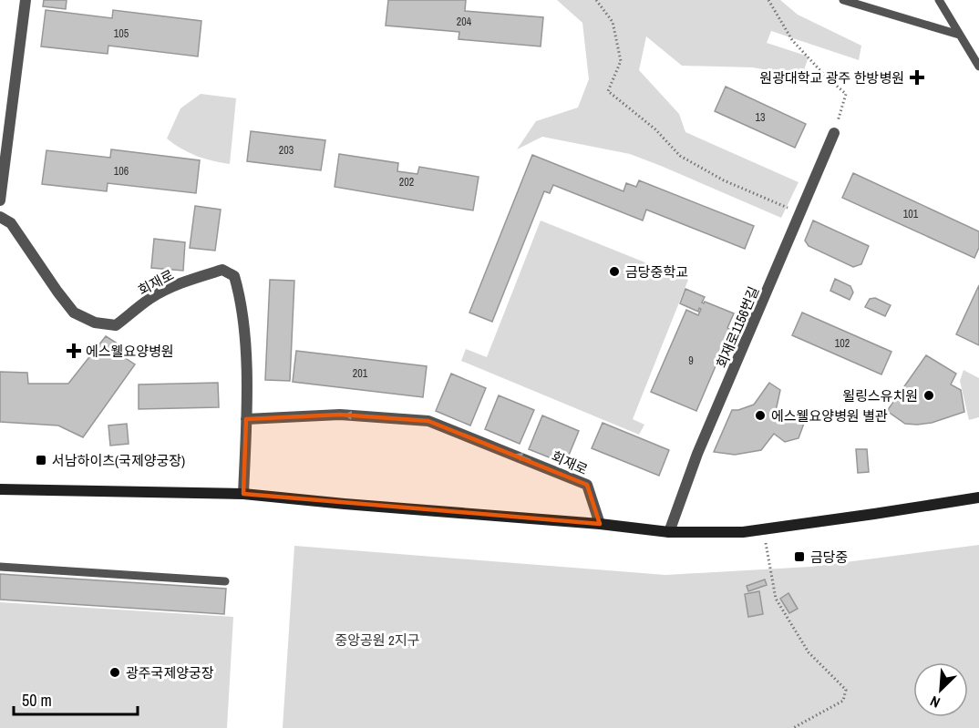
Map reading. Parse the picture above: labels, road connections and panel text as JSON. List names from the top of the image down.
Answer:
{
  "streets": {
    "street": ["회재로", "회재로1156번길"]
  },
  "one_way": ["회재로"],
  "parks": ["중앙공원 2지구"],
  "places": {
    "health": ["원광대학교 광주 한방병원", "에스웰요양병원"],
    "other": [
      "금당중학교",
      "윌링스유치원",
      "에스웰요양병원 별관",
      "광주국제양궁장"
    ],
    "transit": ["서남하이츠(국제양궁장)", "금당중"]
  },
  "house_numbers": [
    "204",
    "105",
    "13",
    "203",
    "106",
    "202",
    "101",
    "102",
    "9",
    "201"
  ],
  "scale_bar": "50 m",
  "north": "bottom left"
}
